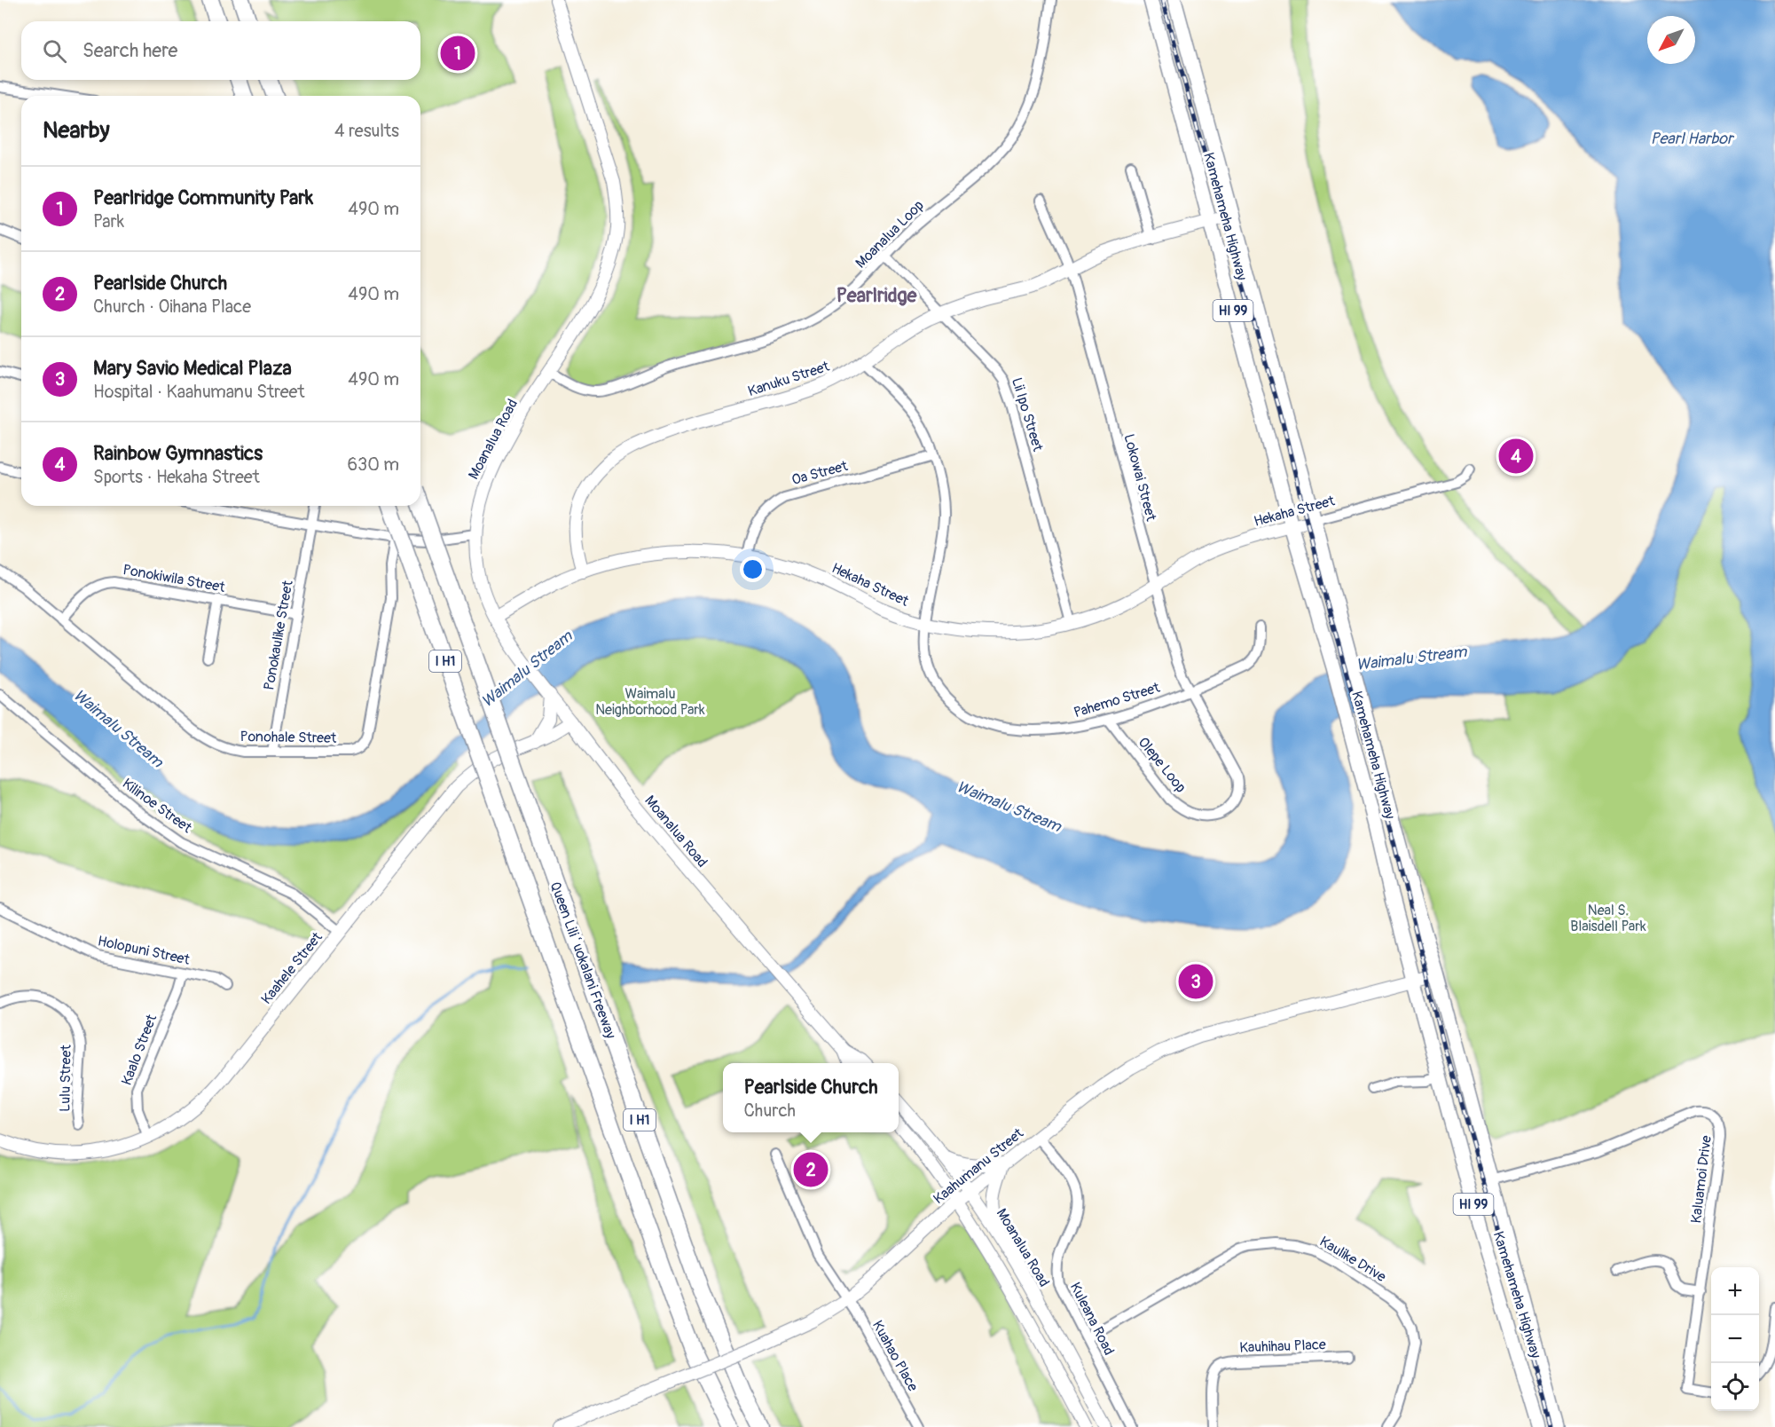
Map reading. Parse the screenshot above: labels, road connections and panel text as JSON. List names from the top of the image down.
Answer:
{
  "streets": {
    "highway": ["I H1", "Queen Liliʻuokalani Freeway"],
    "main road": ["Kamehameha Highway", "HI 99"],
    "street": [
      "Moanalua Loop",
      "Kanuku Street",
      "Lii Ipo Street",
      "Moanalua Road",
      "Oa Street",
      "Lokowai Street",
      "Hekaha Street",
      "Ponokiwila Street",
      "Ponokaulike Street",
      "Pahemo Street",
      "Ponohale Street",
      "Olepe Loop",
      "Kilinoe Street",
      "Holopuni Street",
      "Kaahele Street",
      "Kaalo Street",
      "Lulu Street",
      "Kaahumanu Street",
      "Kaluamoi Drive",
      "Kaulike Drive",
      "Kuleana Road",
      "Kauhihau Place",
      "Kuahao Place"
    ]
  },
  "crossings": [
    ["Kamehameha Highway", "Kanuku Street"],
    ["Kamehameha Highway", "Hekaha Street"],
    ["Kamehameha Highway", "Kaahumanu Street"],
    ["Kamehameha Highway", "Kaluamoi Drive"],
    ["Moanalua Loop", "Lii Ipo Street"],
    ["Moanalua Loop", "Moanalua Road"],
    ["Kanuku Street", "Lii Ipo Street"],
    ["Kanuku Street", "Lokowai Street"],
    ["Kanuku Street", "Hekaha Street"],
    ["Kanuku Street", "Pahemo Street"],
    ["Lii Ipo Street", "Hekaha Street"],
    ["Moanalua Road", "Hekaha Street"],
    ["Moanalua Road", "Kaahele Street"],
    ["Moanalua Road", "Kaahumanu Street"],
    ["Oa Street", "Hekaha Street"],
    ["Oa Street", "Pahemo Street"],
    ["Lokowai Street", "Hekaha Street"],
    ["Lokowai Street", "Pahemo Street"],
    ["Lokowai Street", "Olepe Loop"],
    ["Hekaha Street", "Pahemo Street"],
    ["Ponokiwila Street", "Ponokaulike Street"],
    ["Ponokiwila Street", "Ponohale Street"],
    ["Ponokaulike Street", "Ponohale Street"],
    ["Pahemo Street", "Olepe Loop"],
    ["Kilinoe Street", "Kaahele Street"],
    ["Holopuni Street", "Kaalo Street"],
    ["Kaahele Street", "Kaalo Street"],
    ["Kaahumanu Street", "Kuleana Road"],
    ["Kaahumanu Street", "Kuahao Place"],
    ["Kaulike Drive", "Kuleana Road"]
  ],
  "districts": ["Pearlridge"],
  "water": ["Pearl Harbor", "Waimalu Stream"],
  "parks": ["Waimalu Neighborhood Park", "Neal S. Blaisdell Park"],
  "north": "bottom left",
  "page": {
    "search": "Search here",
    "pins": [
      "1",
      "4",
      "3",
      "2"
    ],
    "heading": ["Nearby", "4 results"],
    "list": [
      {
        "mark": "1",
        "name": "Pearlridge Community Park",
        "note": "Park",
        "value": "490 m"
      },
      {
        "mark": "2",
        "name": "Pearlside Church",
        "note": "Church · Oihana Place",
        "value": "490 m"
      },
      {
        "mark": "3",
        "name": "Mary Savio Medical Plaza",
        "note": "Hospital · Kaahumanu Street",
        "value": "490 m"
      },
      {
        "mark": "4",
        "name": "Rainbow Gymnastics",
        "note": "Sports · Hekaha Street",
        "value": "630 m"
      }
    ],
    "popup": ["Pearlside Church", "Church"],
    "map_buttons": ["+", "−"]
  }
}
